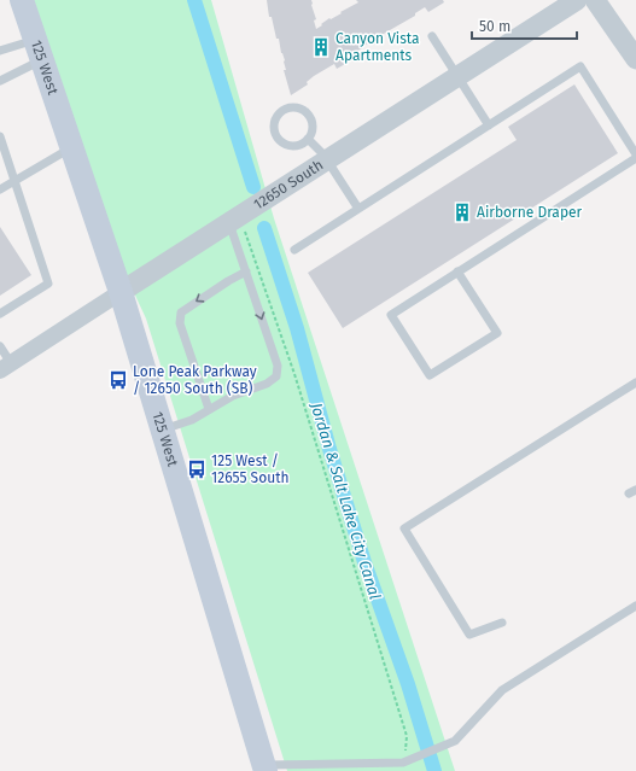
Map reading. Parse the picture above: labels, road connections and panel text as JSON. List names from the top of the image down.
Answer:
{
  "streets": {
    "main road": ["125 West"],
    "street": ["12650 South"]
  },
  "crossings": [
    ["125 West", "12650 South"]
  ],
  "water": ["Jordan & Salt Lake City Canal"],
  "places": {
    "building": ["Canyon Vista Apartments", "Airborne Draper"],
    "bus stop": ["Lone Peak Parkway / 12650 South (SB)", "125 West / 12655 South"]
  },
  "scale_bar": "50 m"
}
